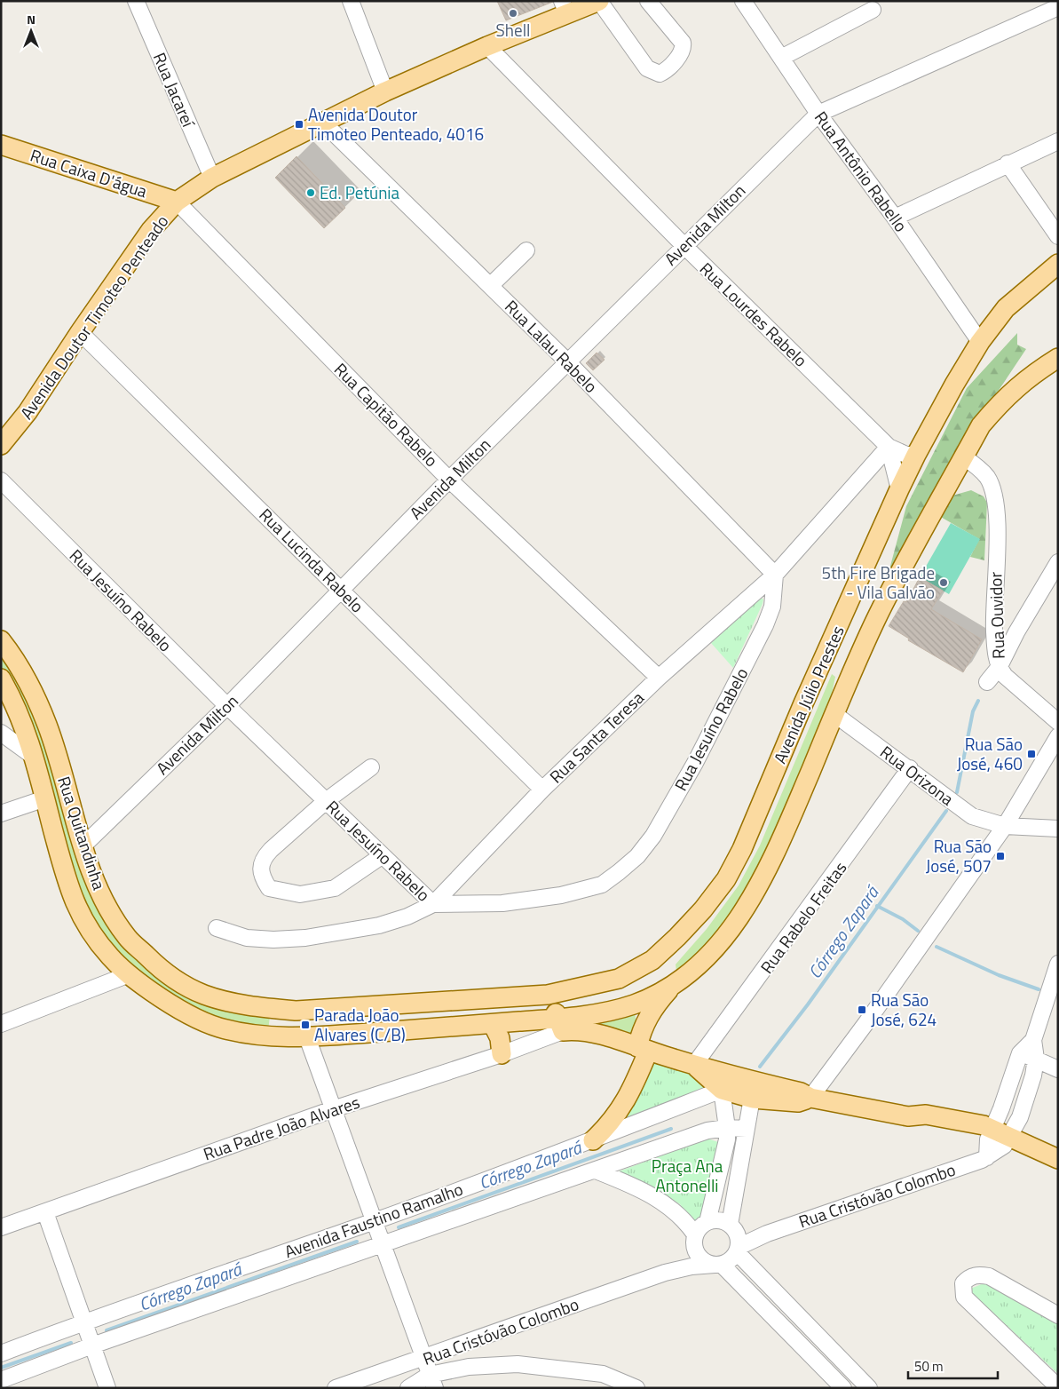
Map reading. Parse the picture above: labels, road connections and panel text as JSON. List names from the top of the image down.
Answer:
{
  "streets": {
    "main road": [
      "Rua Caixa D'água",
      "Avenida Doutor Timoteo Penteado",
      "Avenida Júlio Prestes",
      "Rua Quitandinha"
    ],
    "street": [
      "Rua Jacareí",
      "Rua Antônio Rabello",
      "Avenida Milton",
      "Rua Lourdes Rabelo",
      "Rua Lalau Rabelo",
      "Rua Capitão Rabelo",
      "Rua Lucinda Rabelo",
      "Rua Jesuíno Rabelo",
      "Rua Ouvidor",
      "Rua Santa Teresa",
      "Rua Orizona",
      "Rua Rabelo Freitas",
      "Rua Padre João Alvares",
      "Rua Cristóvão Colombo",
      "Avenida Faustino Ramalho"
    ]
  },
  "crossings": [
    ["Rua Jacareí", "Avenida Doutor Timoteo Penteado"],
    ["Rua Antônio Rabello", "Avenida Milton"],
    ["Rua Antônio Rabello", "Avenida Júlio Prestes"],
    ["Rua Caixa D'água", "Avenida Doutor Timoteo Penteado"],
    ["Rua Caixa D'água", "Rua Capitão Rabelo"],
    ["Avenida Milton", "Rua Lourdes Rabelo"],
    ["Avenida Milton", "Rua Lalau Rabelo"],
    ["Avenida Milton", "Rua Capitão Rabelo"],
    ["Avenida Milton", "Rua Lucinda Rabelo"],
    ["Avenida Milton", "Rua Jesuíno Rabelo"],
    ["Avenida Milton", "Rua Quitandinha"],
    ["Rua Lourdes Rabelo", "Avenida Doutor Timoteo Penteado"],
    ["Rua Lourdes Rabelo", "Avenida Júlio Prestes"],
    ["Rua Lourdes Rabelo", "Rua Santa Teresa"],
    ["Avenida Doutor Timoteo Penteado", "Rua Lalau Rabelo"],
    ["Avenida Doutor Timoteo Penteado", "Rua Capitão Rabelo"],
    ["Avenida Doutor Timoteo Penteado", "Rua Lucinda Rabelo"],
    ["Rua Lalau Rabelo", "Rua Jesuíno Rabelo"],
    ["Rua Lalau Rabelo", "Rua Santa Teresa"],
    ["Rua Capitão Rabelo", "Rua Santa Teresa"],
    ["Rua Lucinda Rabelo", "Rua Santa Teresa"],
    ["Rua Jesuíno Rabelo", "Rua Santa Teresa"],
    ["Rua Ouvidor", "Avenida Júlio Prestes"],
    ["Avenida Júlio Prestes", "Rua Orizona"],
    ["Avenida Júlio Prestes", "Rua Quitandinha"],
    ["Avenida Júlio Prestes", "Rua Padre João Alvares"],
    ["Rua Orizona", "Rua Rabelo Freitas"]
  ],
  "water": ["Córrego Zapará"],
  "parks": ["Praça Ana Antonelli"],
  "places": {
    "other": ["Shell", "Ed. Petúnia", "5th Fire Brigade - Vila Galvão"],
    "transit": [
      "Avenida Doutor Timoteo Penteado, 4016",
      "Rua São José, 460",
      "Rua São José, 507",
      "Rua São José, 624",
      "Parada João Alvares (C/B)"
    ]
  },
  "scale_bar": "50 m",
  "north": "top"
}
